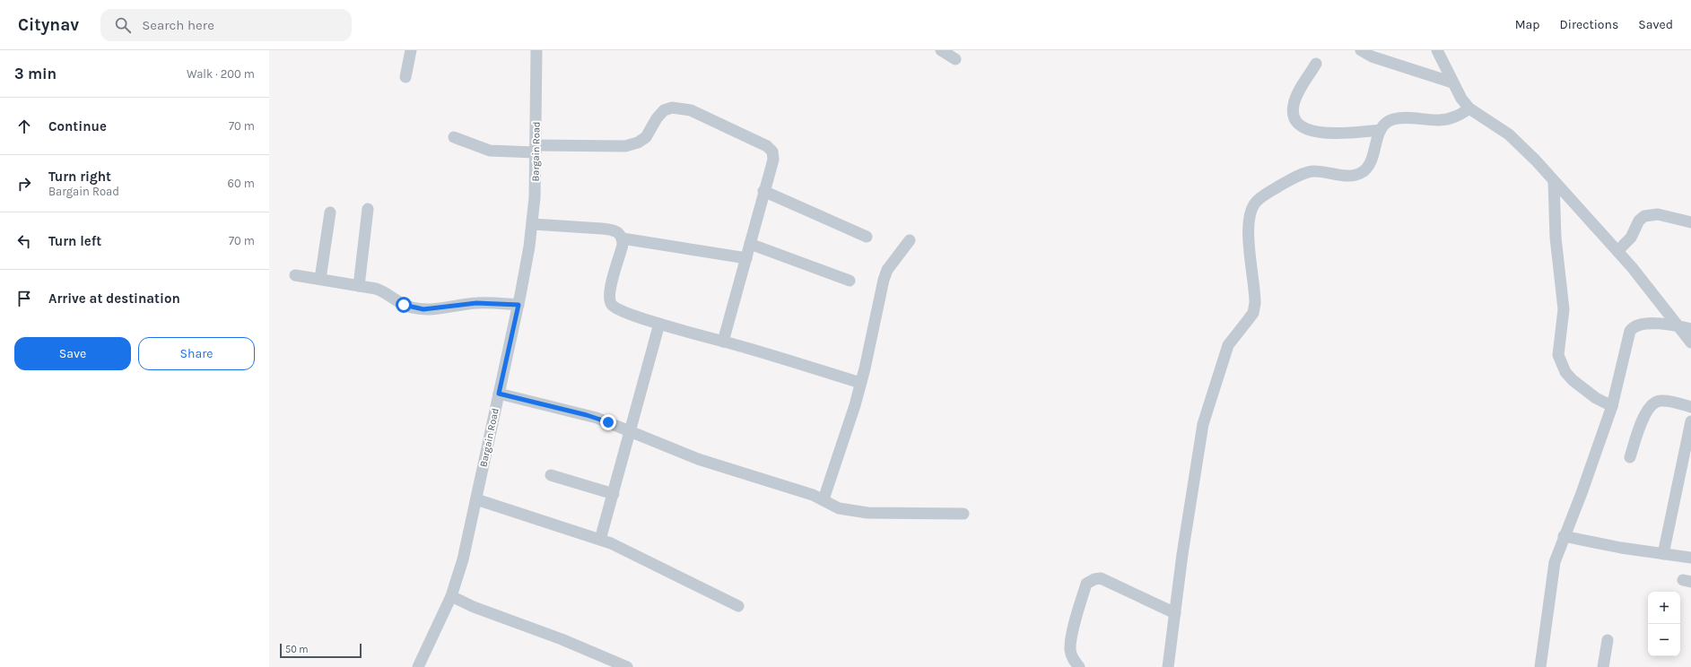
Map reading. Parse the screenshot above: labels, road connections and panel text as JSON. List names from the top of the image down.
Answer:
{
  "streets": {
    "street": ["Bargain Road"]
  },
  "scale_bar": "50 m",
  "page": {
    "header": "Citynav",
    "search": "Search here",
    "nav": ["Map", "Directions", "Saved"],
    "heading": ["3 min", "Walk · 200 m"],
    "list": [
      ["Continue", "70 m"],
      ["Turn right", "Bargain Road", "60 m"],
      ["Turn left", "70 m"],
      "Arrive at destination"
    ],
    "buttons": ["Save", "Share"],
    "map_buttons": ["+", "−"],
    "scale": "50 m"
  }
}
